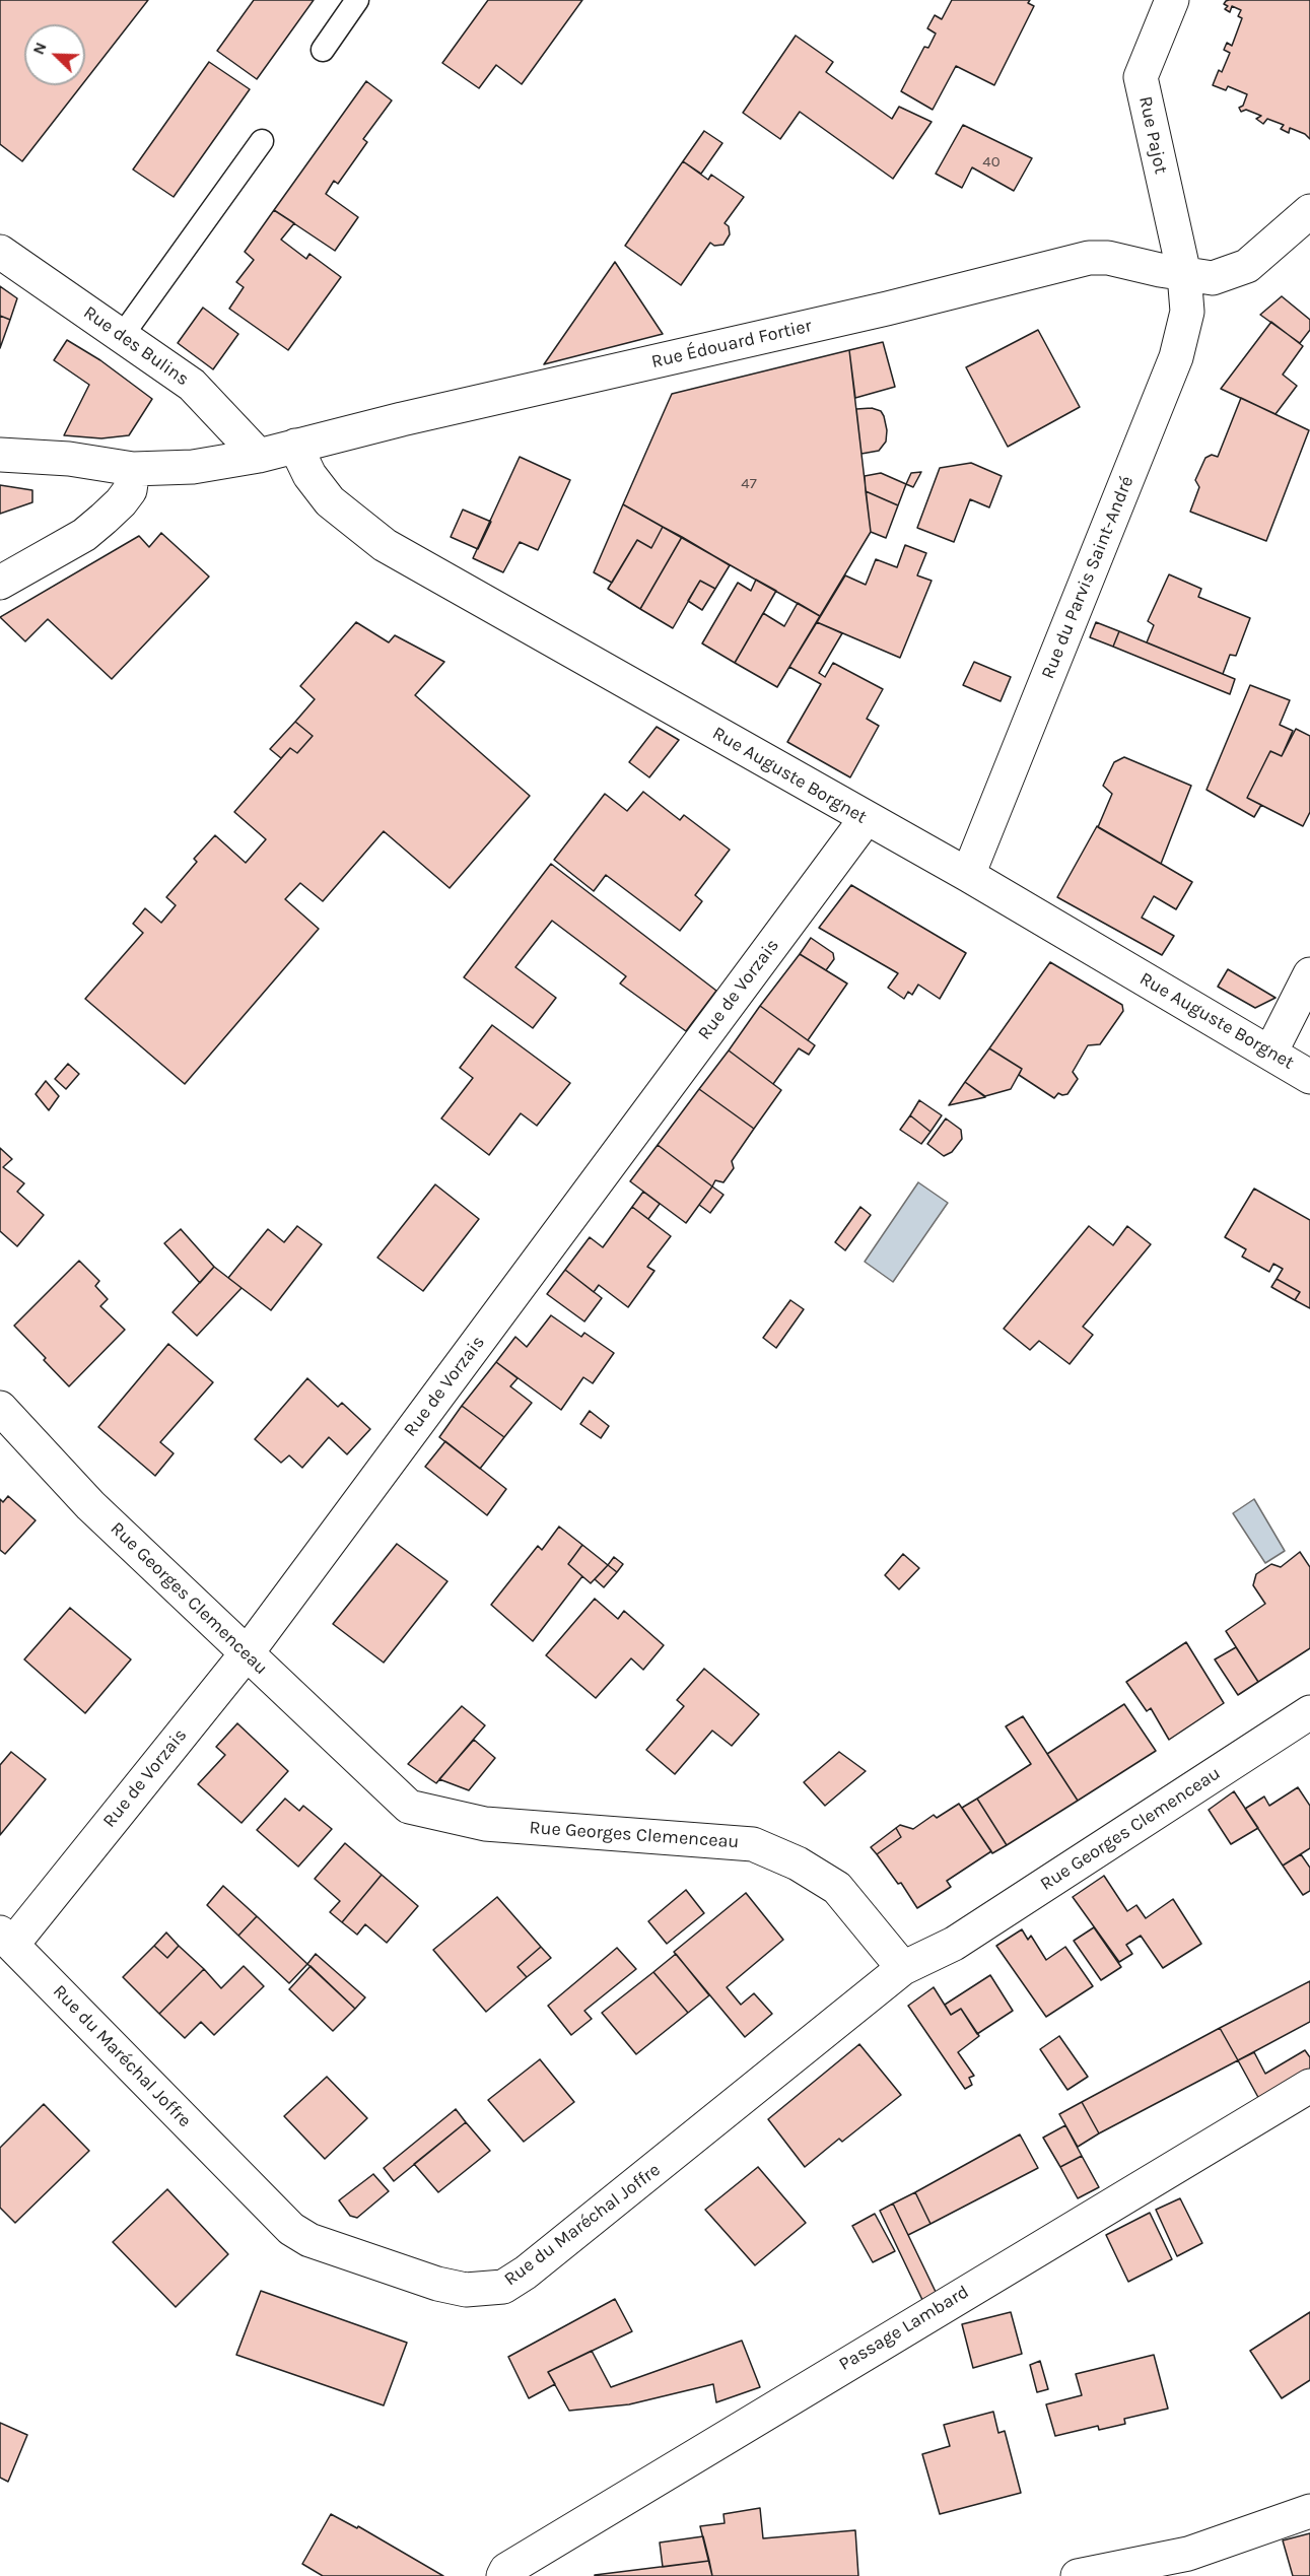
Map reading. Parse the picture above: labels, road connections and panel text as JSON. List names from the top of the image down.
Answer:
{
  "streets": {
    "street": [
      "Rue Pajot",
      "Rue Édouard Fortier",
      "Rue des Bulins",
      "Rue du Parvis Saint-André",
      "Rue Auguste Borgnet",
      "Rue de Vorzais",
      "Rue Georges Clemenceau",
      "Rue du Maréchal Joffre",
      "Passage Lambard"
    ]
  },
  "crossings": [
    ["Rue Pajot", "Rue Édouard Fortier"],
    ["Rue Pajot", "Rue du Parvis Saint-André"],
    ["Rue Édouard Fortier", "Rue des Bulins"],
    ["Rue Édouard Fortier", "Rue du Parvis Saint-André"],
    ["Rue Édouard Fortier", "Rue Auguste Borgnet"],
    ["Rue du Parvis Saint-André", "Rue Auguste Borgnet"],
    ["Rue Auguste Borgnet", "Rue de Vorzais"],
    ["Rue de Vorzais", "Rue Georges Clemenceau"],
    ["Rue de Vorzais", "Rue du Maréchal Joffre"],
    ["Rue Georges Clemenceau", "Rue du Maréchal Joffre"]
  ],
  "house_numbers": ["40", "47"],
  "north": "top left"
}
